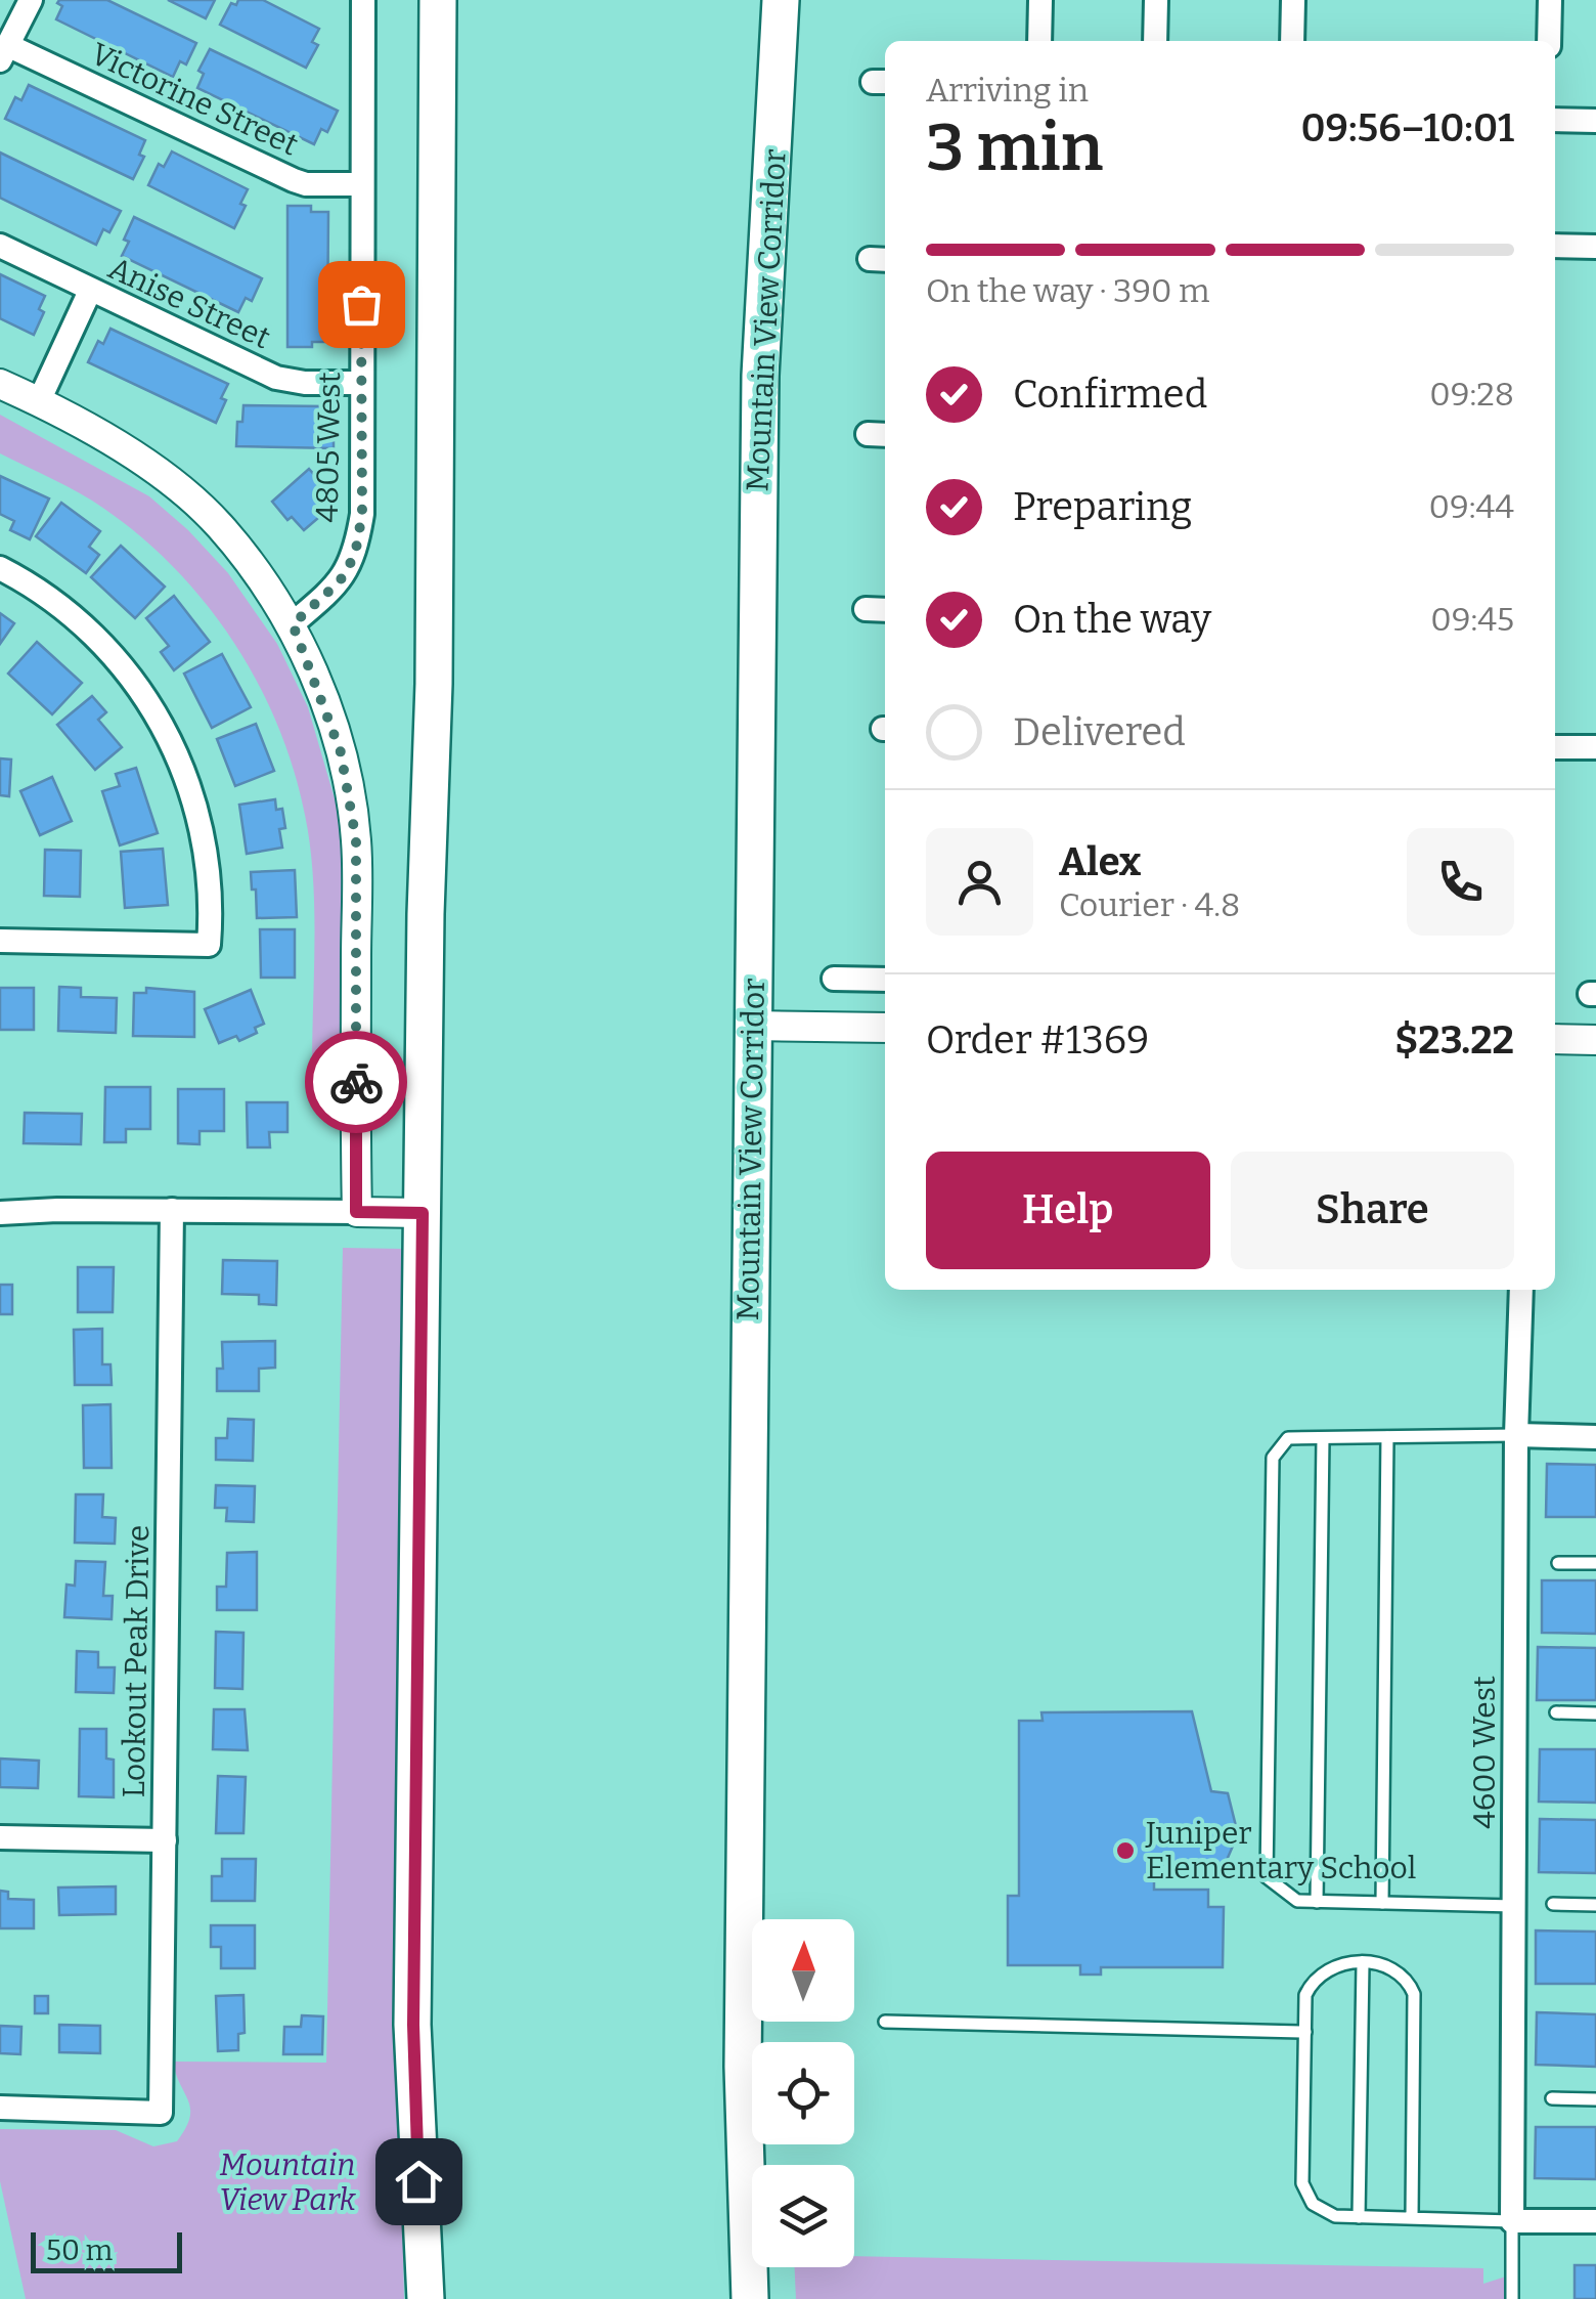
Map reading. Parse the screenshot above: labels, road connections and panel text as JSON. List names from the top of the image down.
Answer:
{
  "streets": {
    "highway": ["Mountain View Corridor"],
    "street": [
      "Victorine Street",
      "Anise Street",
      "4805 West",
      "Lookout Peak Drive",
      "4600 West"
    ]
  },
  "crossings": [
    ["Victorine Street", "4805 West"],
    ["Anise Street", "4805 West"]
  ],
  "parks": ["Mountain View Park"],
  "places": ["Juniper Elementary School"],
  "scale_bar": "50 m",
  "north": "top",
  "page": {
    "heading": ["3 min", "Arriving in", "09:56–10:01"],
    "panel": [
      "Alex",
      "Courier · 4.8",
      "Order #1369",
      "$23.22"
    ],
    "bar": "On the way · 390 m",
    "list": [
      ["Confirmed", "09:28"],
      ["Preparing", "09:44"],
      ["On the way", "09:45"],
      "Delivered"
    ],
    "buttons": ["Help", "Share"],
    "scale": "50 m"
  }
}
